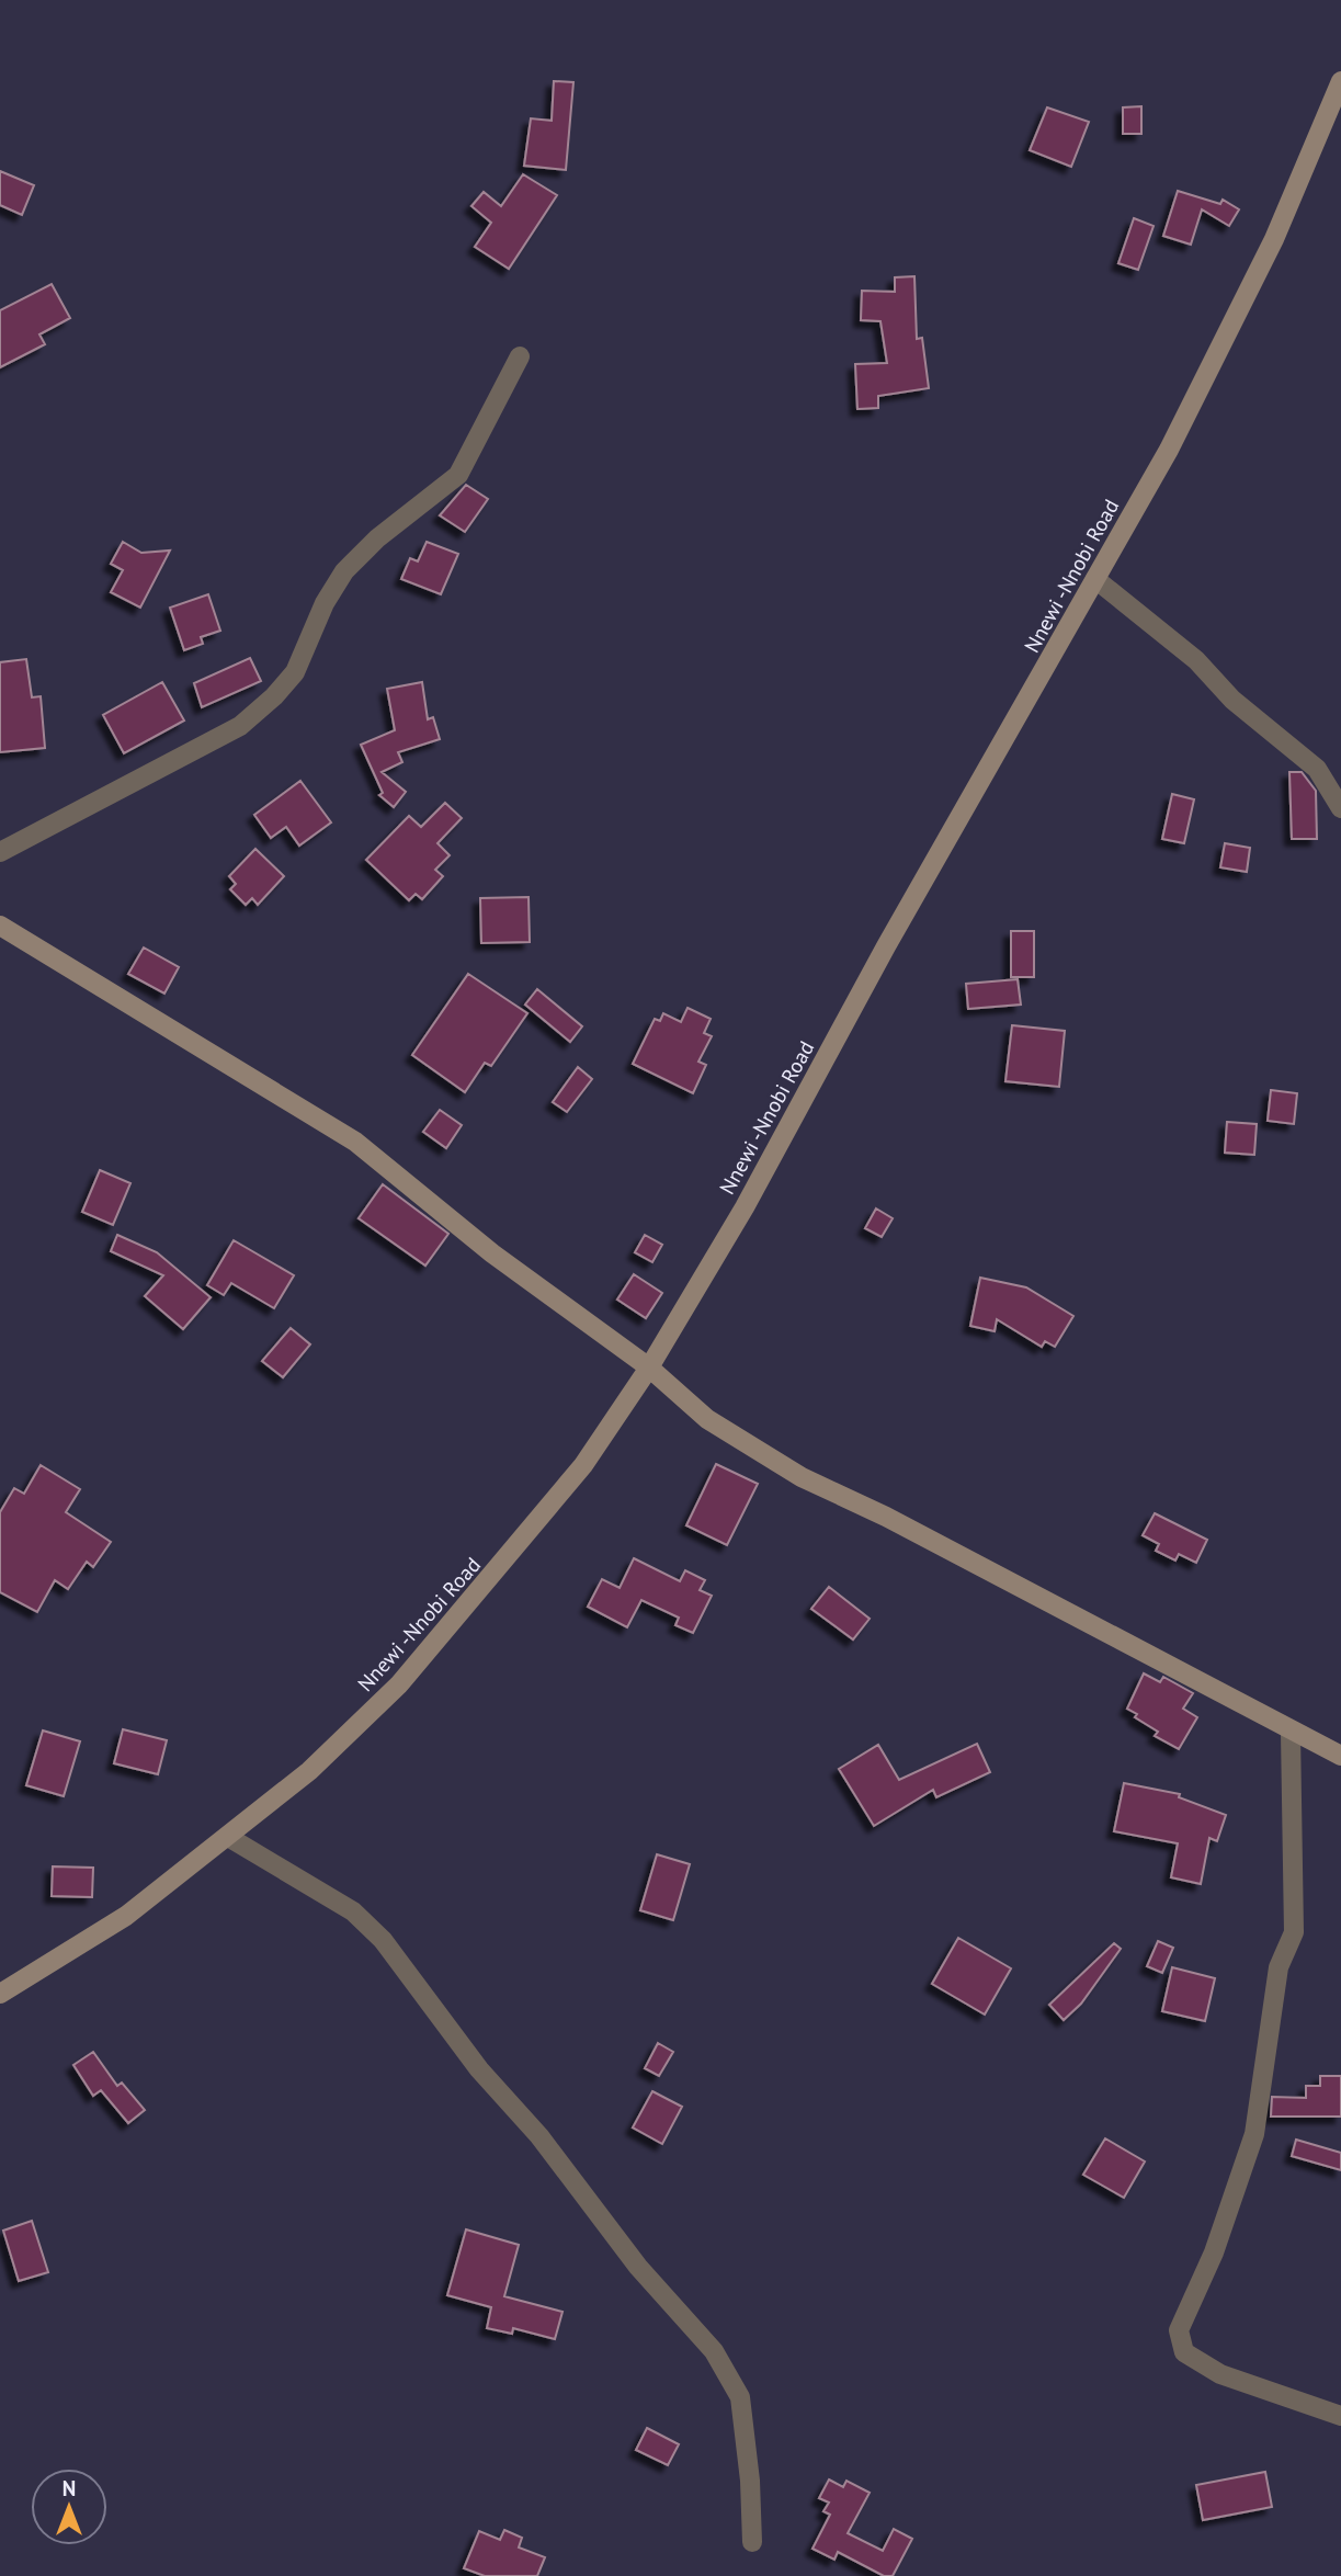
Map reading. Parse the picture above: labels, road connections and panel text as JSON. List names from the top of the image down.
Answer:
{
  "streets": {
    "main road": ["Nnewi -Nnobi Road"]
  },
  "north": "top"
}
